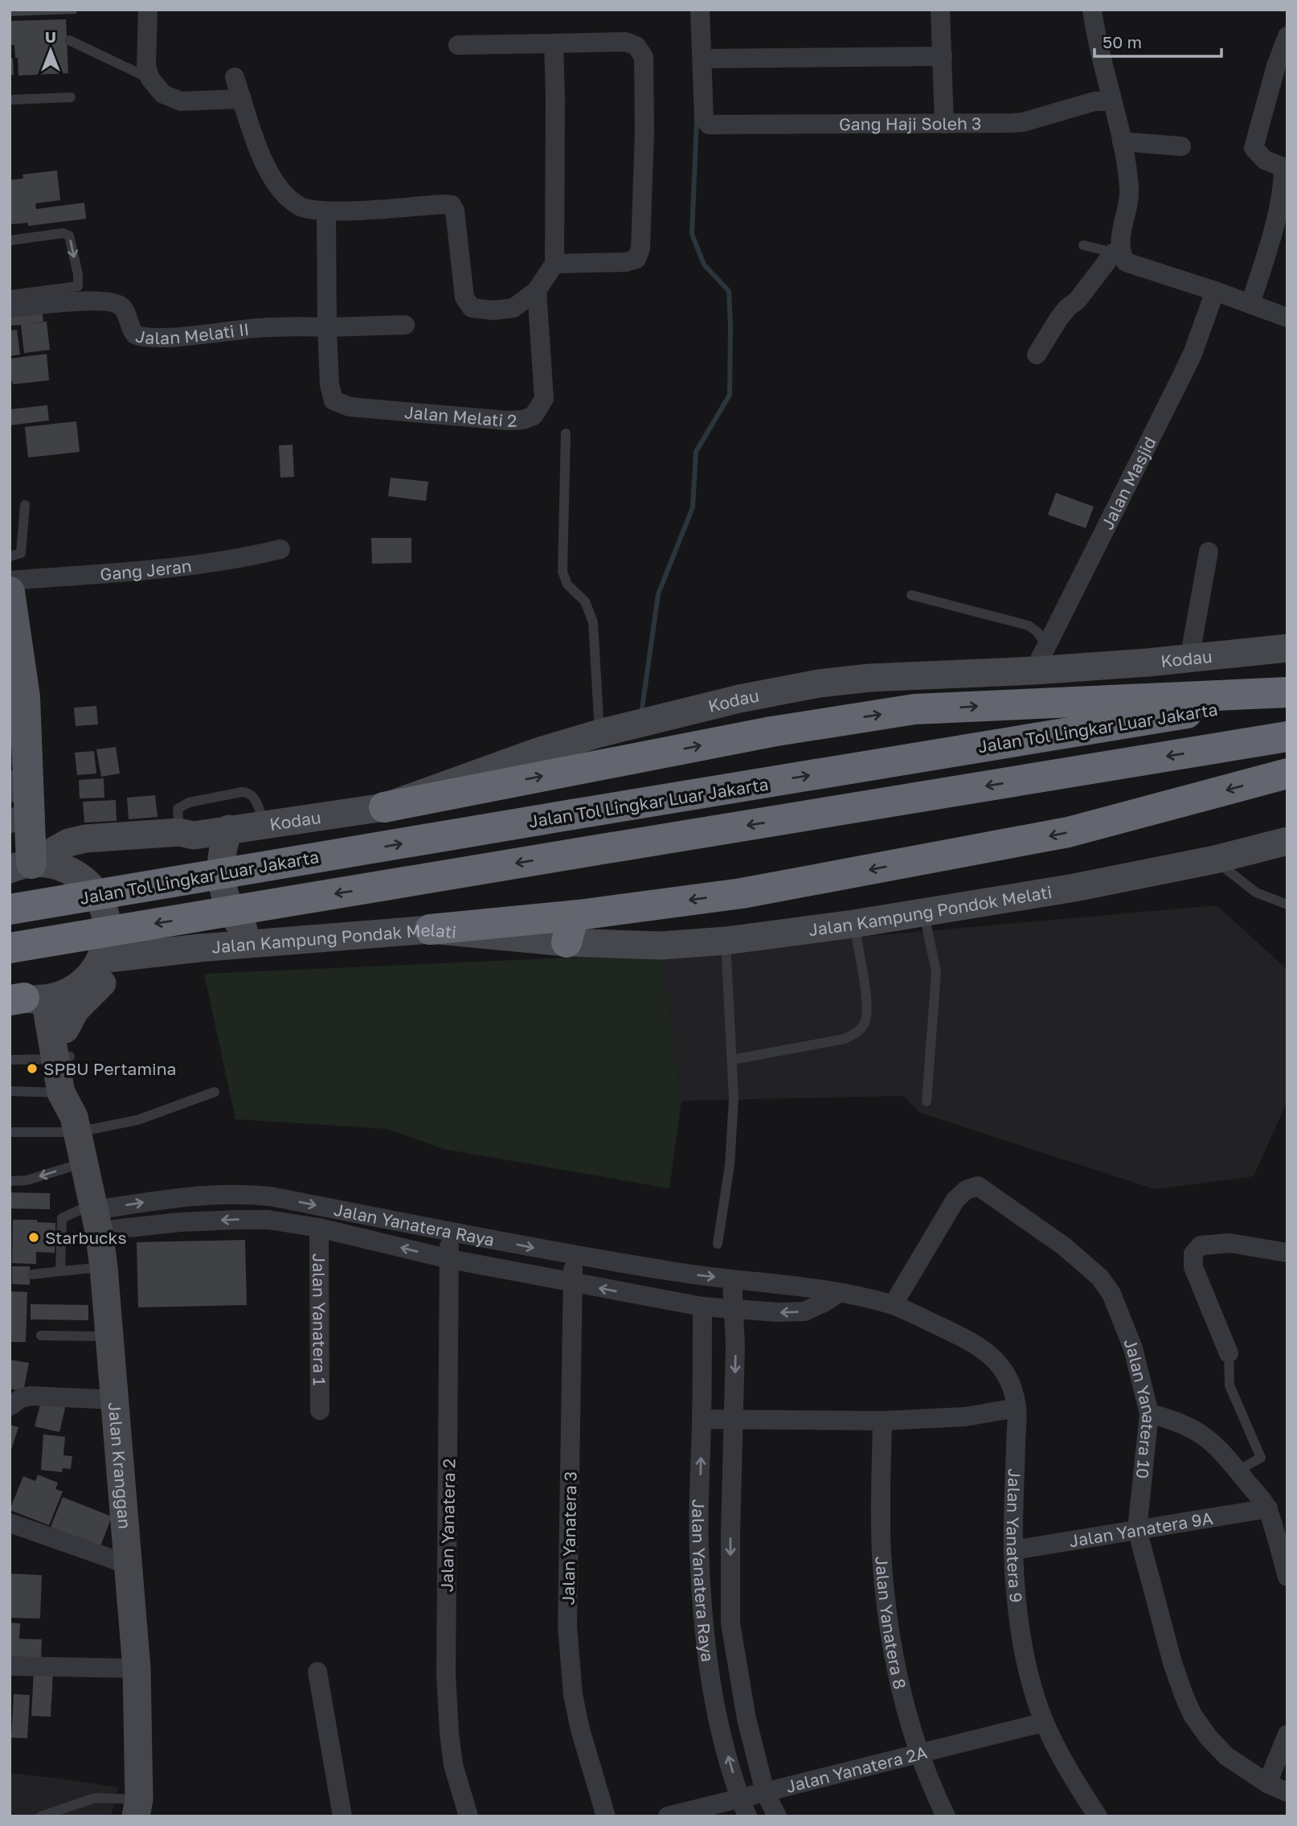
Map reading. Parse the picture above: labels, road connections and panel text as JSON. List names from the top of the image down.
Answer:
{
  "streets": {
    "highway": ["Jalan Tol Lingkar Luar Jakarta"],
    "main road": [
      "Kodau",
      "Jalan Kampung Pondok Melati",
      "Jalan Kampung Pondak Melati",
      "Jalan Kranggan"
    ],
    "street": [
      "Gang Haji Soleh 3",
      "Jalan Melati II",
      "Jalan Melati 2",
      "Jalan Masjid",
      "Gang Jeran",
      "Jalan Yanatera Raya",
      "Jalan Yanatera 1",
      "Jalan Yanatera 10",
      "Jalan Yanatera 2",
      "Jalan Yanatera 9A",
      "Jalan Yanatera 9",
      "Jalan Yanatera 3",
      "Jalan Yanatera 8",
      "Jalan Yanatera 2A"
    ]
  },
  "crossings": [
    ["Jalan Melati II", "Jalan Melati 2"],
    ["Jalan Masjid", "Kodau"],
    ["Jalan Yanatera Raya", "Jalan Yanatera 1"],
    ["Jalan Yanatera Raya", "Jalan Yanatera 10"],
    ["Jalan Yanatera Raya", "Jalan Kranggan"],
    ["Jalan Yanatera Raya", "Jalan Yanatera 2"],
    ["Jalan Yanatera Raya", "Jalan Yanatera 9"],
    ["Jalan Yanatera Raya", "Jalan Yanatera 3"],
    ["Jalan Yanatera Raya", "Jalan Yanatera 2A"],
    ["Jalan Yanatera 10", "Jalan Yanatera 9A"],
    ["Jalan Yanatera 10", "Jalan Yanatera 9"],
    ["Jalan Yanatera 9A", "Jalan Yanatera 9"],
    ["Jalan Yanatera 9", "Jalan Yanatera 2A"],
    ["Jalan Yanatera 8", "Jalan Yanatera 2A"]
  ],
  "places": ["SPBU Pertamina", "Starbucks"],
  "scale_bar": "50 m",
  "north": "top"
}
